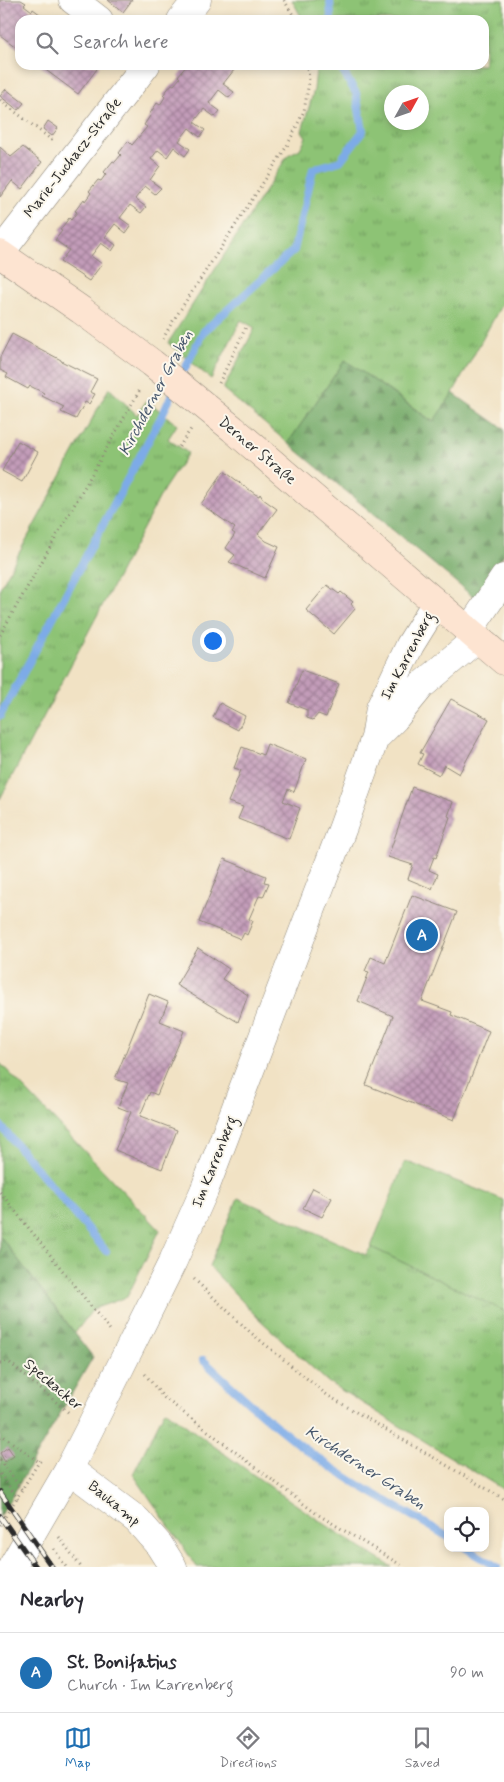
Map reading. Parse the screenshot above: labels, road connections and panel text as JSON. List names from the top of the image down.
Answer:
{
  "streets": {
    "main road": ["Derner Straße"],
    "street": ["Marie-Juchacz-Straße", "Im Karrenberg", "Baukamp"],
    "path": ["Speckacker"]
  },
  "crossings": [
    ["Marie-Juchacz-Straße", "Derner Straße"],
    ["Derner Straße", "Im Karrenberg"],
    ["Im Karrenberg", "Speckacker"],
    ["Im Karrenberg", "Baukamp"]
  ],
  "water": ["Kirchderner Graben"],
  "north": "top right",
  "page": {
    "search": "Search here",
    "pins": "A",
    "heading": "Nearby",
    "list": [
      {
        "mark": "A",
        "name": "St. Bonifatius",
        "note": "Church · Im Karrenberg",
        "value": "90 m"
      }
    ],
    "nav": ["Map", "Directions", "Saved"]
  }
}
